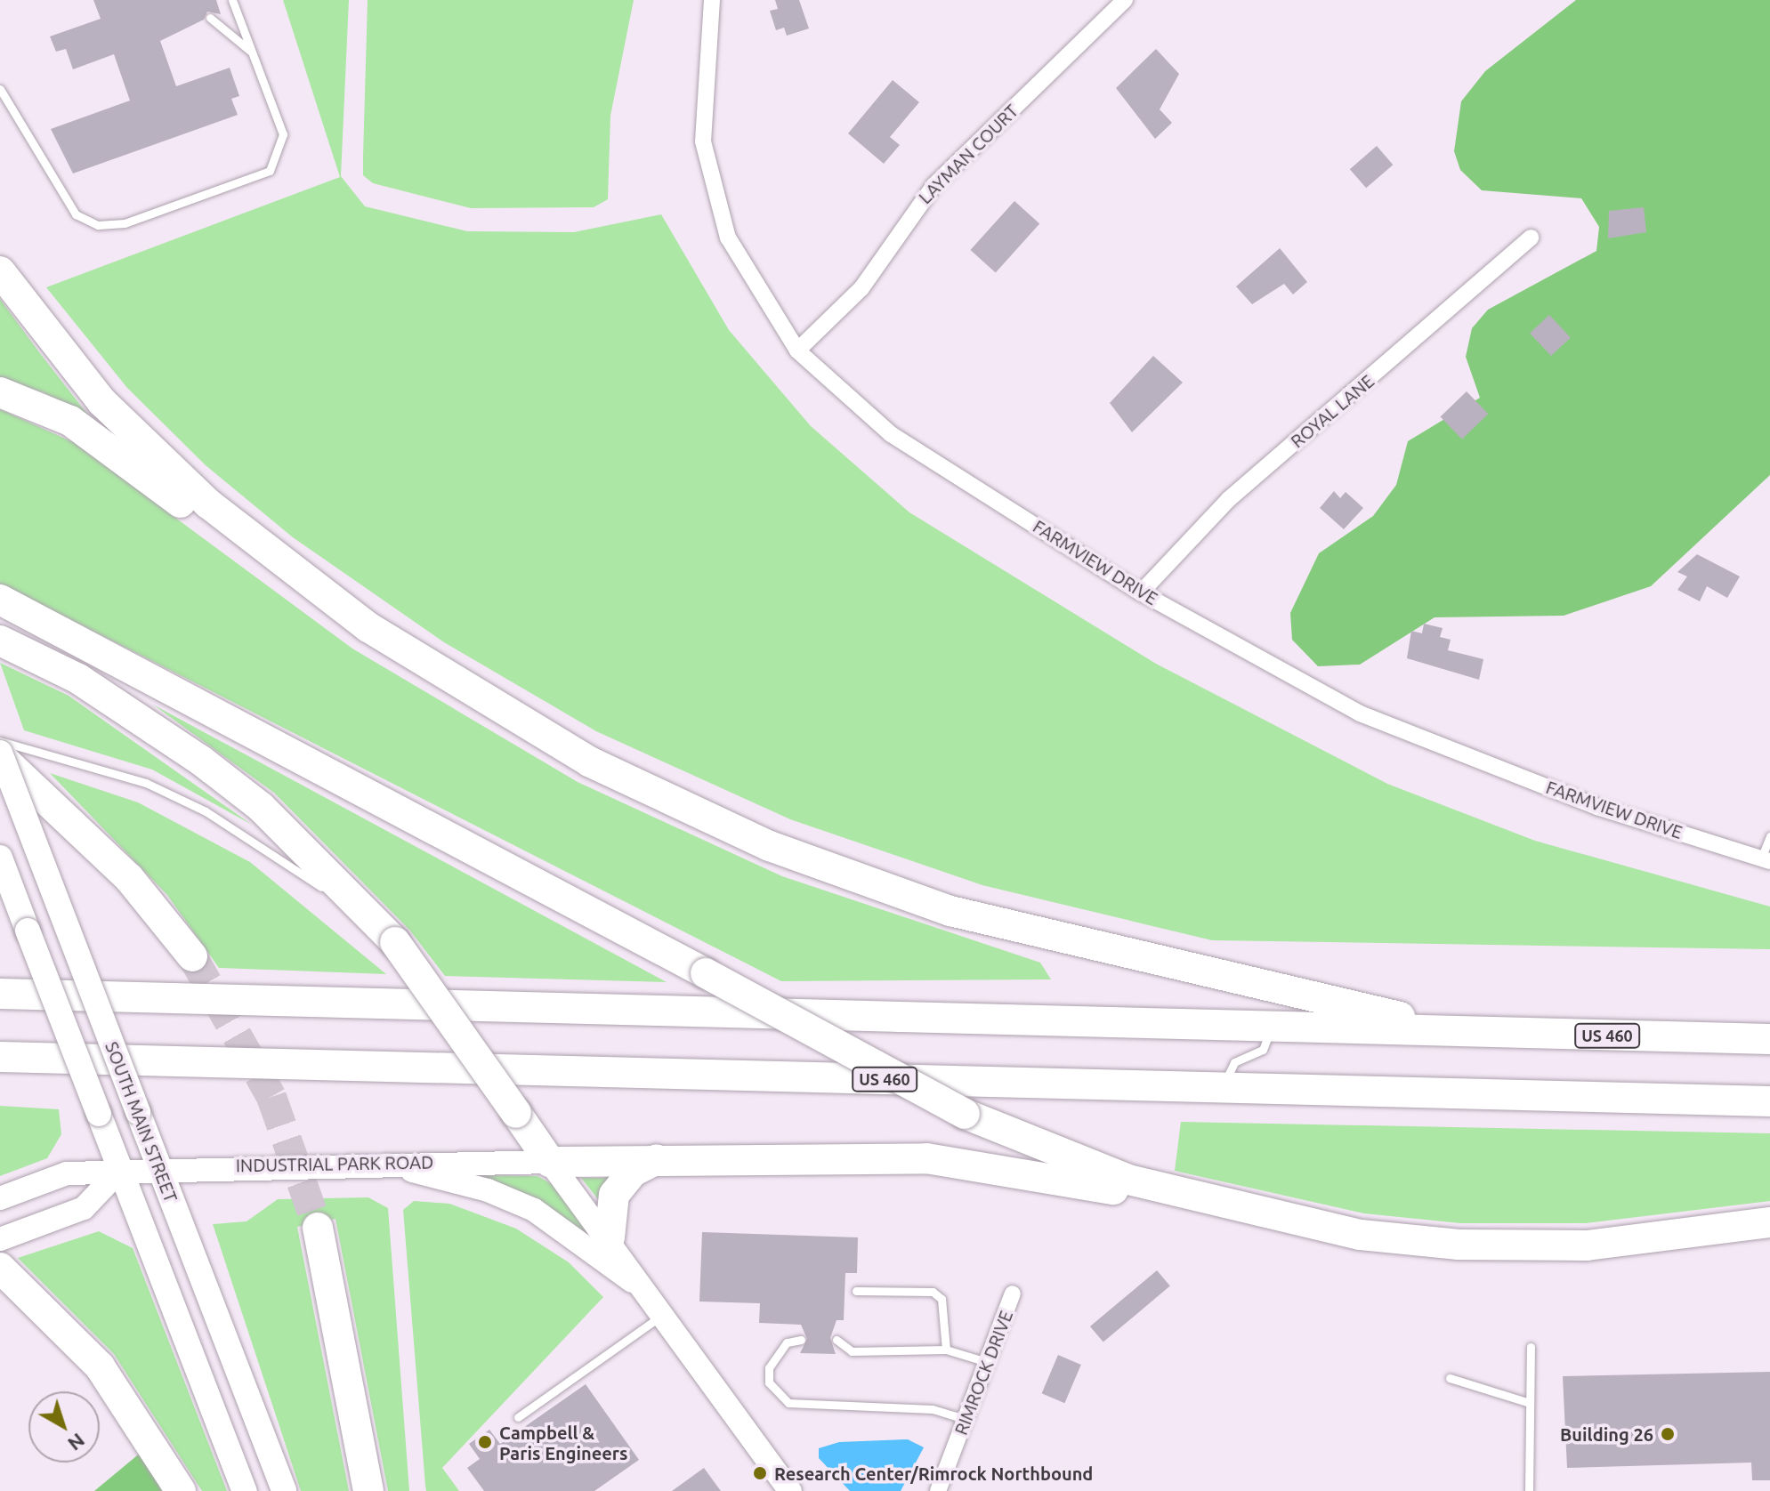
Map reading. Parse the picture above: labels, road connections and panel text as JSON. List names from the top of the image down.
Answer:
{
  "streets": {
    "highway": ["US 460"],
    "main road": ["SOUTH MAIN STREET", "INDUSTRIAL PARK ROAD"],
    "street": [
      "LAYMAN COURT",
      "ROYAL LANE",
      "FARMVIEW DRIVE",
      "RIMROCK DRIVE"
    ]
  },
  "crossings": [
    ["LAYMAN COURT", "FARMVIEW DRIVE"],
    ["ROYAL LANE", "FARMVIEW DRIVE"],
    ["SOUTH MAIN STREET", "INDUSTRIAL PARK ROAD"]
  ],
  "places": ["Building 26", "Campbell & Paris Engineers", "Research Center/Rimrock Northbound"],
  "north": "bottom right"
}
